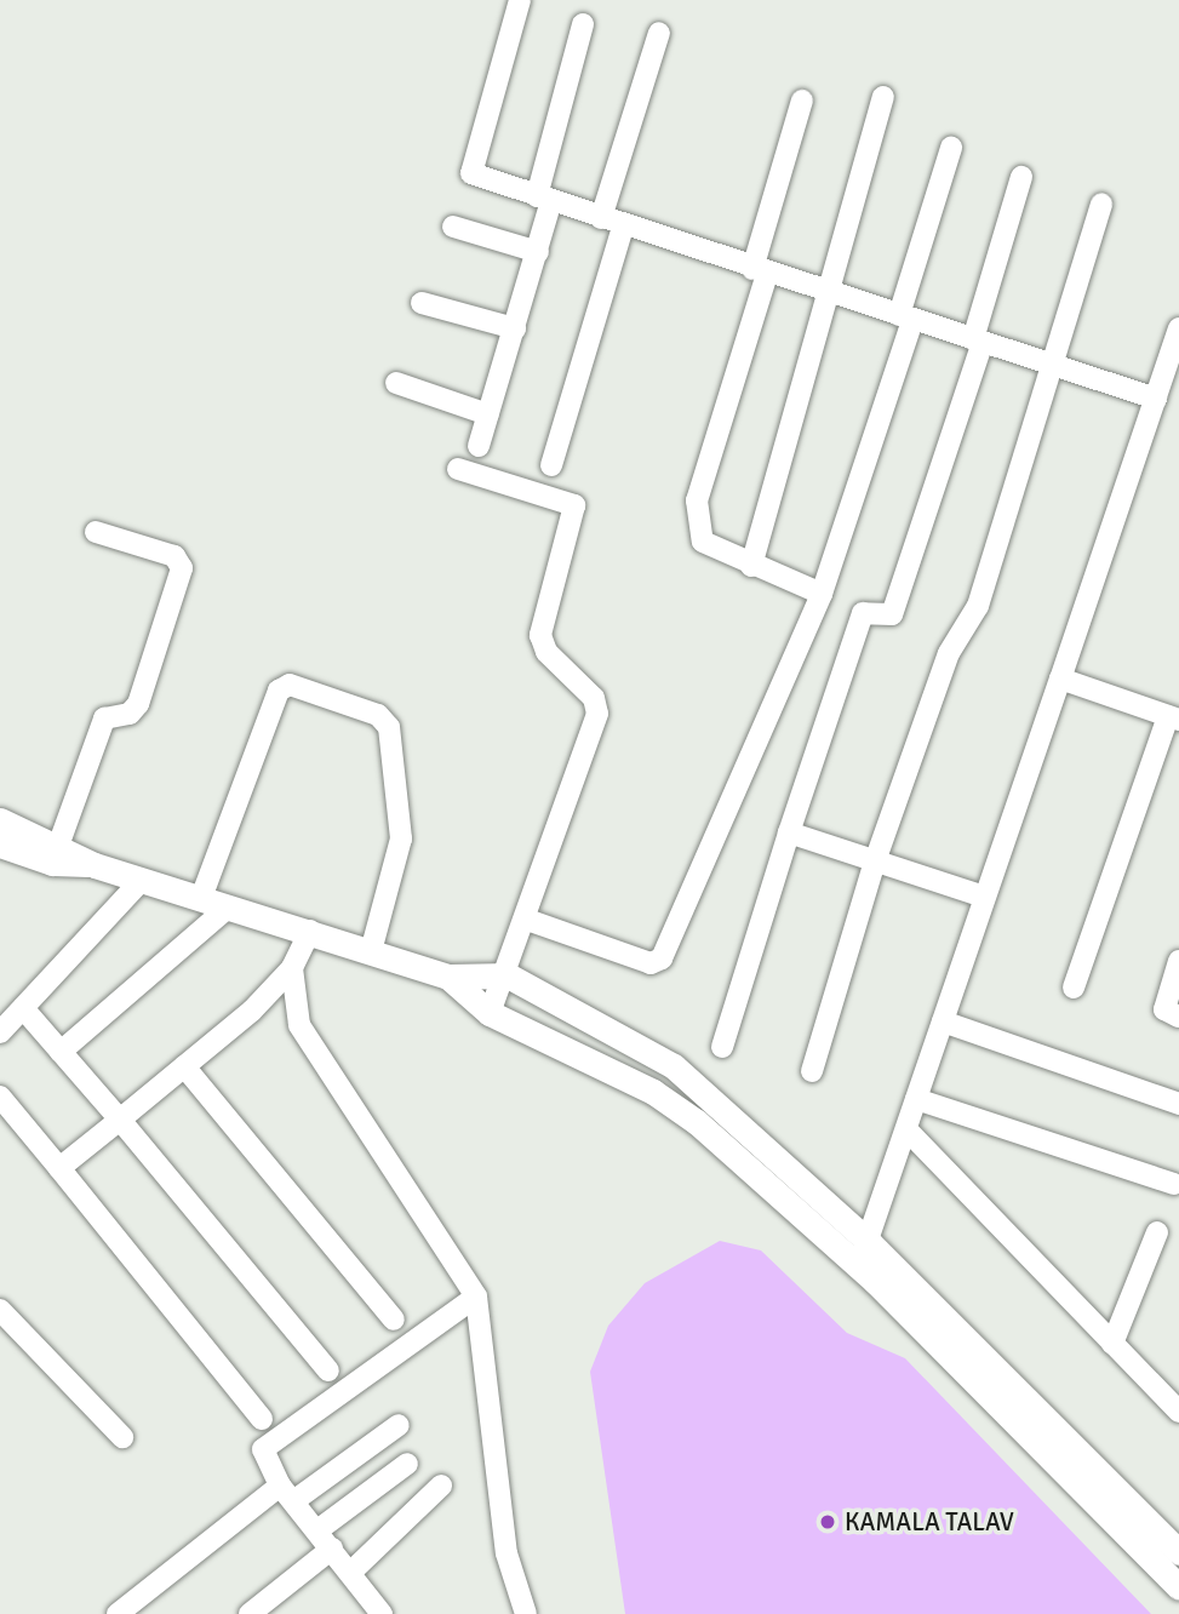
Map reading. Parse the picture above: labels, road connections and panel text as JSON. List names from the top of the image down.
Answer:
{
  "places": ["KAMALA TALAV"]
}
